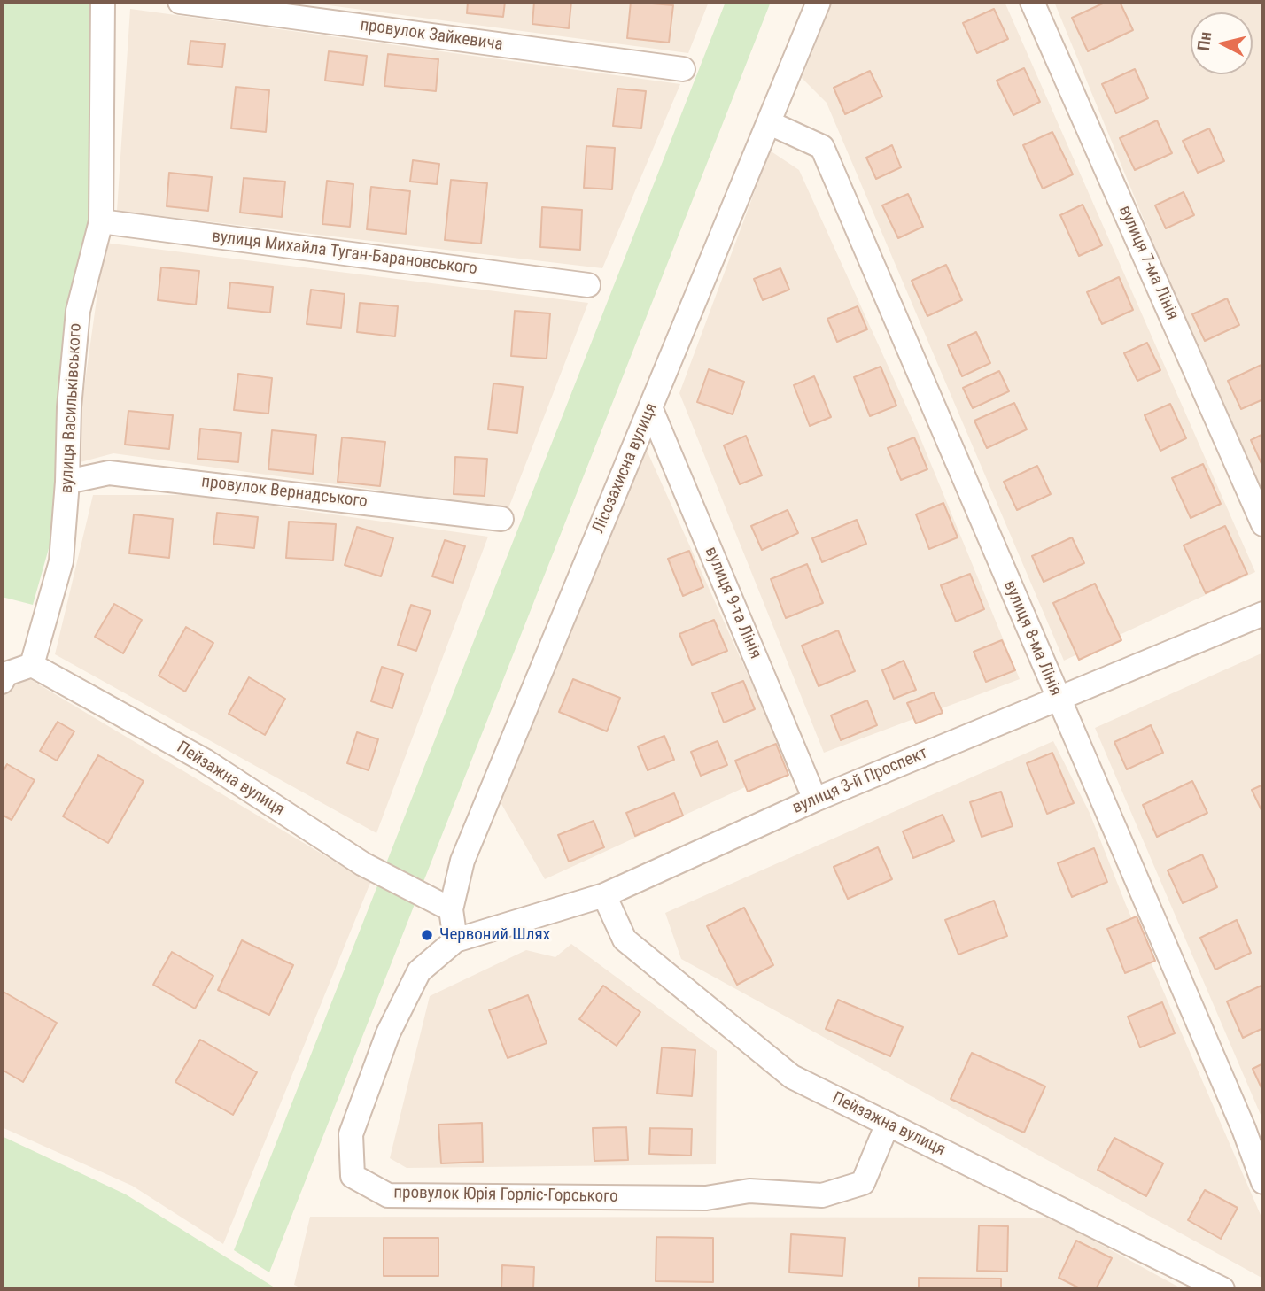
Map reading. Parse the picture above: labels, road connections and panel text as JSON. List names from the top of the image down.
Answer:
{
  "streets": {
    "street": [
      "провулок Зайкевича",
      "вулиця Михайла Туган-Барановського",
      "вулиця 7-ма Лінія",
      "вулиця Васильківського",
      "Лісозахисна вулиця",
      "провулок Вернадського",
      "вулиця 9-та Лінія",
      "вулиця 8-ма Лінія",
      "Пейзажна вулиця",
      "вулиця 3-й Проспект",
      "провулок Юрія Горліс-Горського"
    ]
  },
  "crossings": [
    ["вулиця Михайла Туган-Барановського", "вулиця Васильківського"],
    ["вулиця Васильківського", "провулок Вернадського"],
    ["вулиця Васильківського", "Пейзажна вулиця"],
    ["Лісозахисна вулиця", "вулиця 9-та Лінія"],
    ["Лісозахисна вулиця", "вулиця 8-ма Лінія"],
    ["Лісозахисна вулиця", "Пейзажна вулиця"],
    ["Лісозахисна вулиця", "вулиця 3-й Проспект"],
    ["Лісозахисна вулиця", "провулок Юрія Горліс-Горського"],
    ["вулиця 9-та Лінія", "вулиця 3-й Проспект"],
    ["вулиця 8-ма Лінія", "вулиця 3-й Проспект"],
    ["Пейзажна вулиця", "вулиця 3-й Проспект"],
    ["Пейзажна вулиця", "провулок Юрія Горліс-Горського"],
    ["вулиця 3-й Проспект", "провулок Юрія Горліс-Горського"]
  ],
  "places": ["Червоний Шлях"],
  "north": "left"
}
